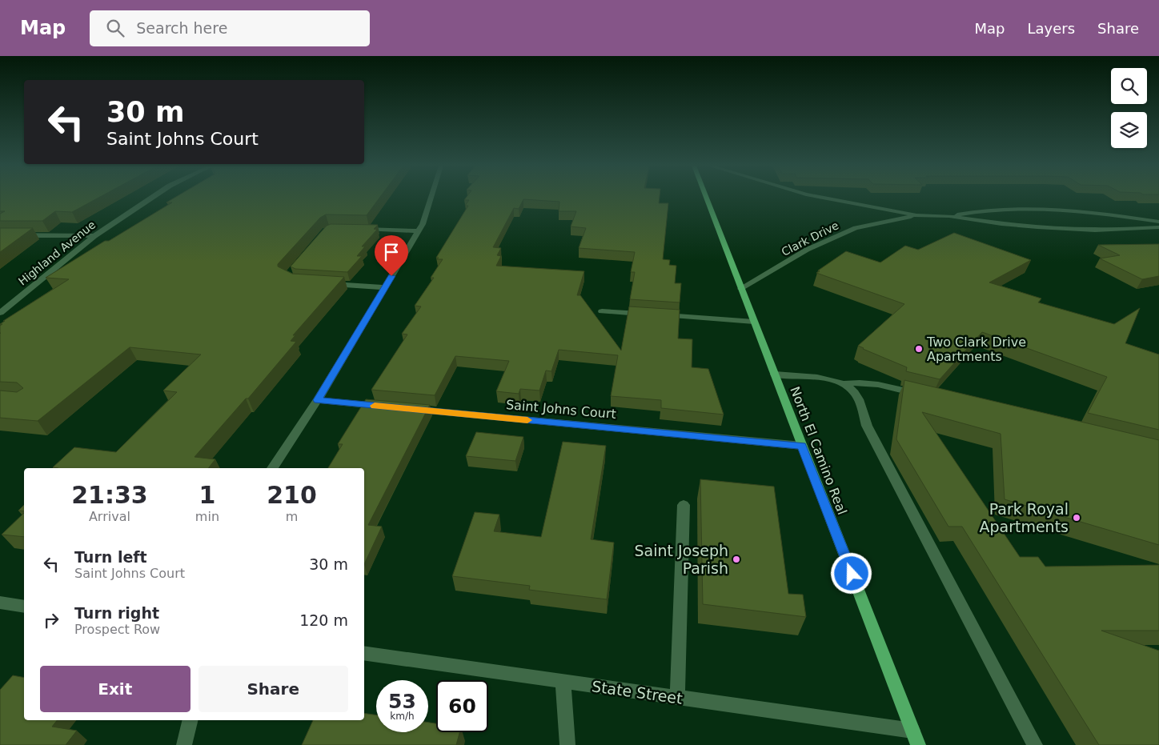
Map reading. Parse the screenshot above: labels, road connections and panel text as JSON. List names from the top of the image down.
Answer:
{
  "streets": {
    "main road": ["North El Camino Real"],
    "street": [
      "Clark Drive",
      "Highland Avenue",
      "Saint Johns Court",
      "State Street"
    ]
  },
  "crossings": [
    ["Clark Drive", "North El Camino Real"],
    ["Saint Johns Court", "North El Camino Real"],
    ["North El Camino Real", "State Street"]
  ],
  "places": ["Two Clark Drive Apartments", "Park Royal Apartments", "Saint Joseph Parish"],
  "page": {
    "header": "Map",
    "search": "Search here",
    "nav": ["Map", "Layers", "Share"],
    "turn": ["30 m", "Saint Johns Court"],
    "eta": [
      "21:33",
      "Arrival",
      "1",
      "min",
      "210",
      "m"
    ],
    "list": [
      {
        "name": "Turn left",
        "note": "Saint Johns Court",
        "value": "30 m"
      },
      {
        "name": "Turn right",
        "note": "Prospect Row",
        "value": "120 m"
      }
    ],
    "buttons": ["Exit", "Share"],
    "speed": "53 km/h",
    "limit": "60"
  }
}
